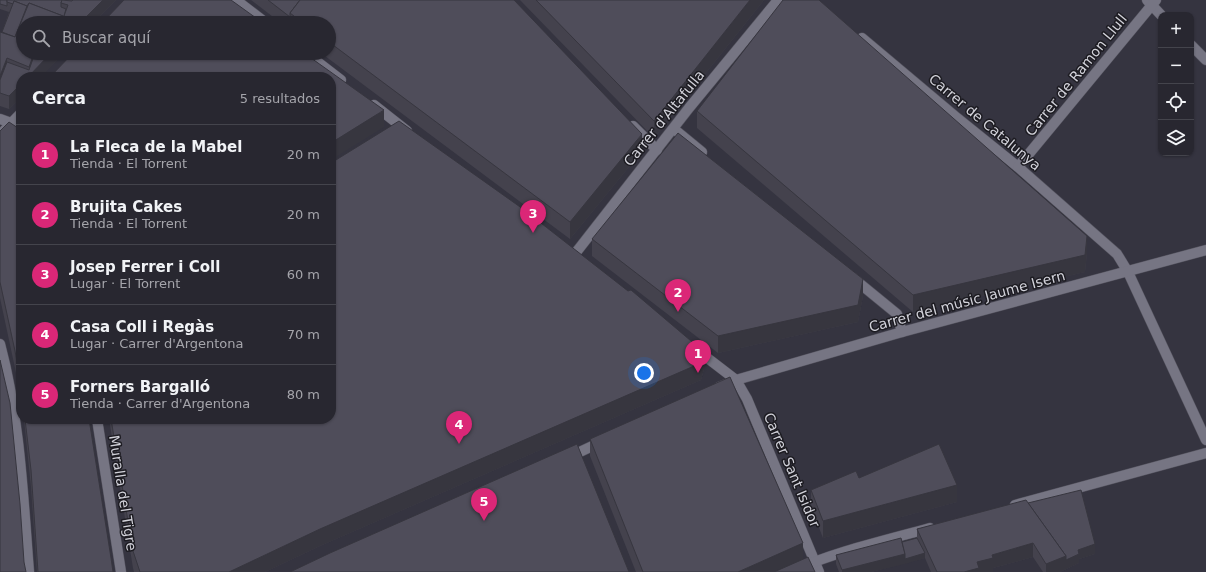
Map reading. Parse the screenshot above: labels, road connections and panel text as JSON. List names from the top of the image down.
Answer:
{
  "streets": {
    "street": [
      "Carrer de Ramon Llull",
      "Carrer d'Altafulla",
      "Carrer de Catalunya",
      "Carrer del músic Jaume Isern",
      "Carrer Sant Isidor",
      "Muralla del Tigre"
    ]
  },
  "crossings": [
    ["Carrer de Ramon Llull", "Carrer de Catalunya"],
    ["Carrer de Catalunya", "Carrer del músic Jaume Isern"],
    ["Carrer del músic Jaume Isern", "Carrer Sant Isidor"]
  ],
  "page": {
    "map_buttons": ["+", "−"],
    "search": "Buscar aquí",
    "heading": ["Cerca", "5 resultados"],
    "list": [
      {
        "mark": "1",
        "name": "La Fleca de la Mabel",
        "note": "Tienda · El Torrent",
        "value": "20 m"
      },
      {
        "mark": "2",
        "name": "Brujita Cakes",
        "note": "Tienda · El Torrent",
        "value": "20 m"
      },
      {
        "mark": "3",
        "name": "Josep Ferrer i Coll",
        "note": "Lugar · El Torrent",
        "value": "60 m"
      },
      {
        "mark": "4",
        "name": "Casa Coll i Regàs",
        "note": "Lugar · Carrer d'Argentona",
        "value": "70 m"
      },
      {
        "mark": "5",
        "name": "Forners Bargalló",
        "note": "Tienda · Carrer d'Argentona",
        "value": "80 m"
      }
    ],
    "pins": [
      "3",
      "2",
      "1",
      "4",
      "5"
    ]
  }
}
